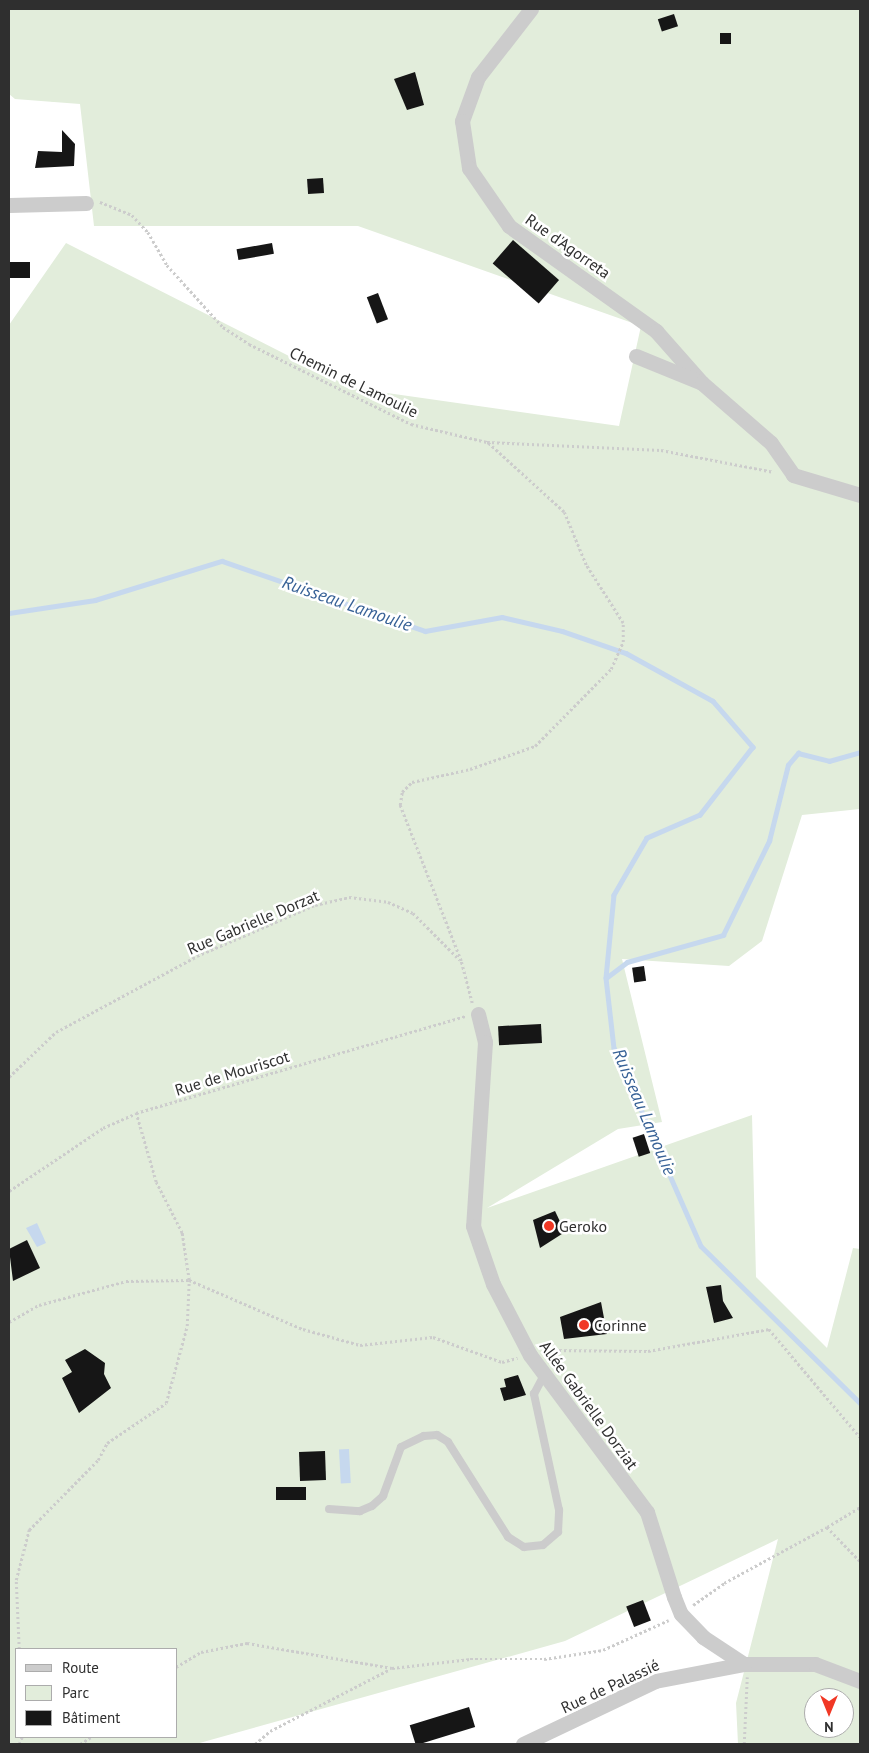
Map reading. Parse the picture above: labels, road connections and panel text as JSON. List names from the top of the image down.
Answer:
{
  "streets": {
    "street": ["Rue d'Agorreta", "Allée Gabrielle Dorziat", "Rue de Palassié"],
    "path": ["Chemin de Lamoulie", "Rue Gabrielle Dorzat", "Rue de Mouriscot"]
  },
  "crossings": [
    ["Rue d'Agorreta", "Chemin de Lamoulie"],
    ["Rue Gabrielle Dorzat", "Rue de Mouriscot"],
    ["Rue Gabrielle Dorzat", "Allée Gabrielle Dorziat"],
    ["Rue de Mouriscot", "Allée Gabrielle Dorziat"],
    ["Allée Gabrielle Dorziat", "Rue de Palassié"]
  ],
  "water": ["Ruisseau Lamoulie"],
  "places": ["Geroko", "Corinne"],
  "legend": ["Route", "Parc", "Bâtiment"],
  "north": "bottom"
}
